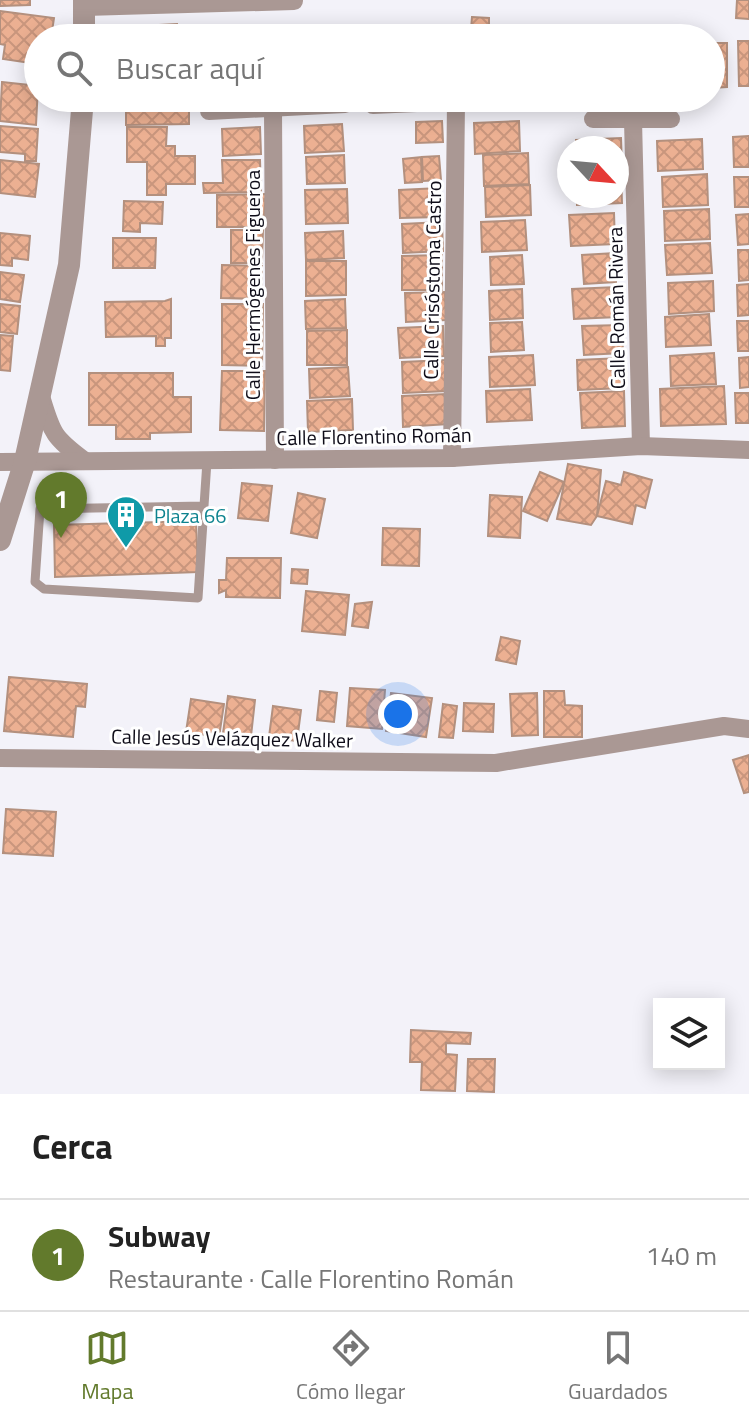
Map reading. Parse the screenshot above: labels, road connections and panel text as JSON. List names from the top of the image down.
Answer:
{
  "streets": {
    "street": [
      "Calle Crisóstoma Castro",
      "Calle Hermógenes Figueroa",
      "Calle Román Rivera",
      "Calle Florentino Román",
      "Calle Jesús Velázquez Walker"
    ]
  },
  "crossings": [
    ["Calle Crisóstoma Castro", "Calle Florentino Román"],
    ["Calle Hermógenes Figueroa", "Calle Florentino Román"],
    ["Calle Román Rivera", "Calle Florentino Román"]
  ],
  "places": {
    "building": ["Plaza 66"]
  },
  "north": "bottom right",
  "page": {
    "search": "Buscar aquí",
    "pins": "1",
    "heading": "Cerca",
    "list": [
      {
        "mark": "1",
        "name": "Subway",
        "note": "Restaurante · Calle Florentino Román",
        "value": "140 m"
      }
    ],
    "nav": ["Mapa", "Cómo llegar", "Guardados"]
  }
}
